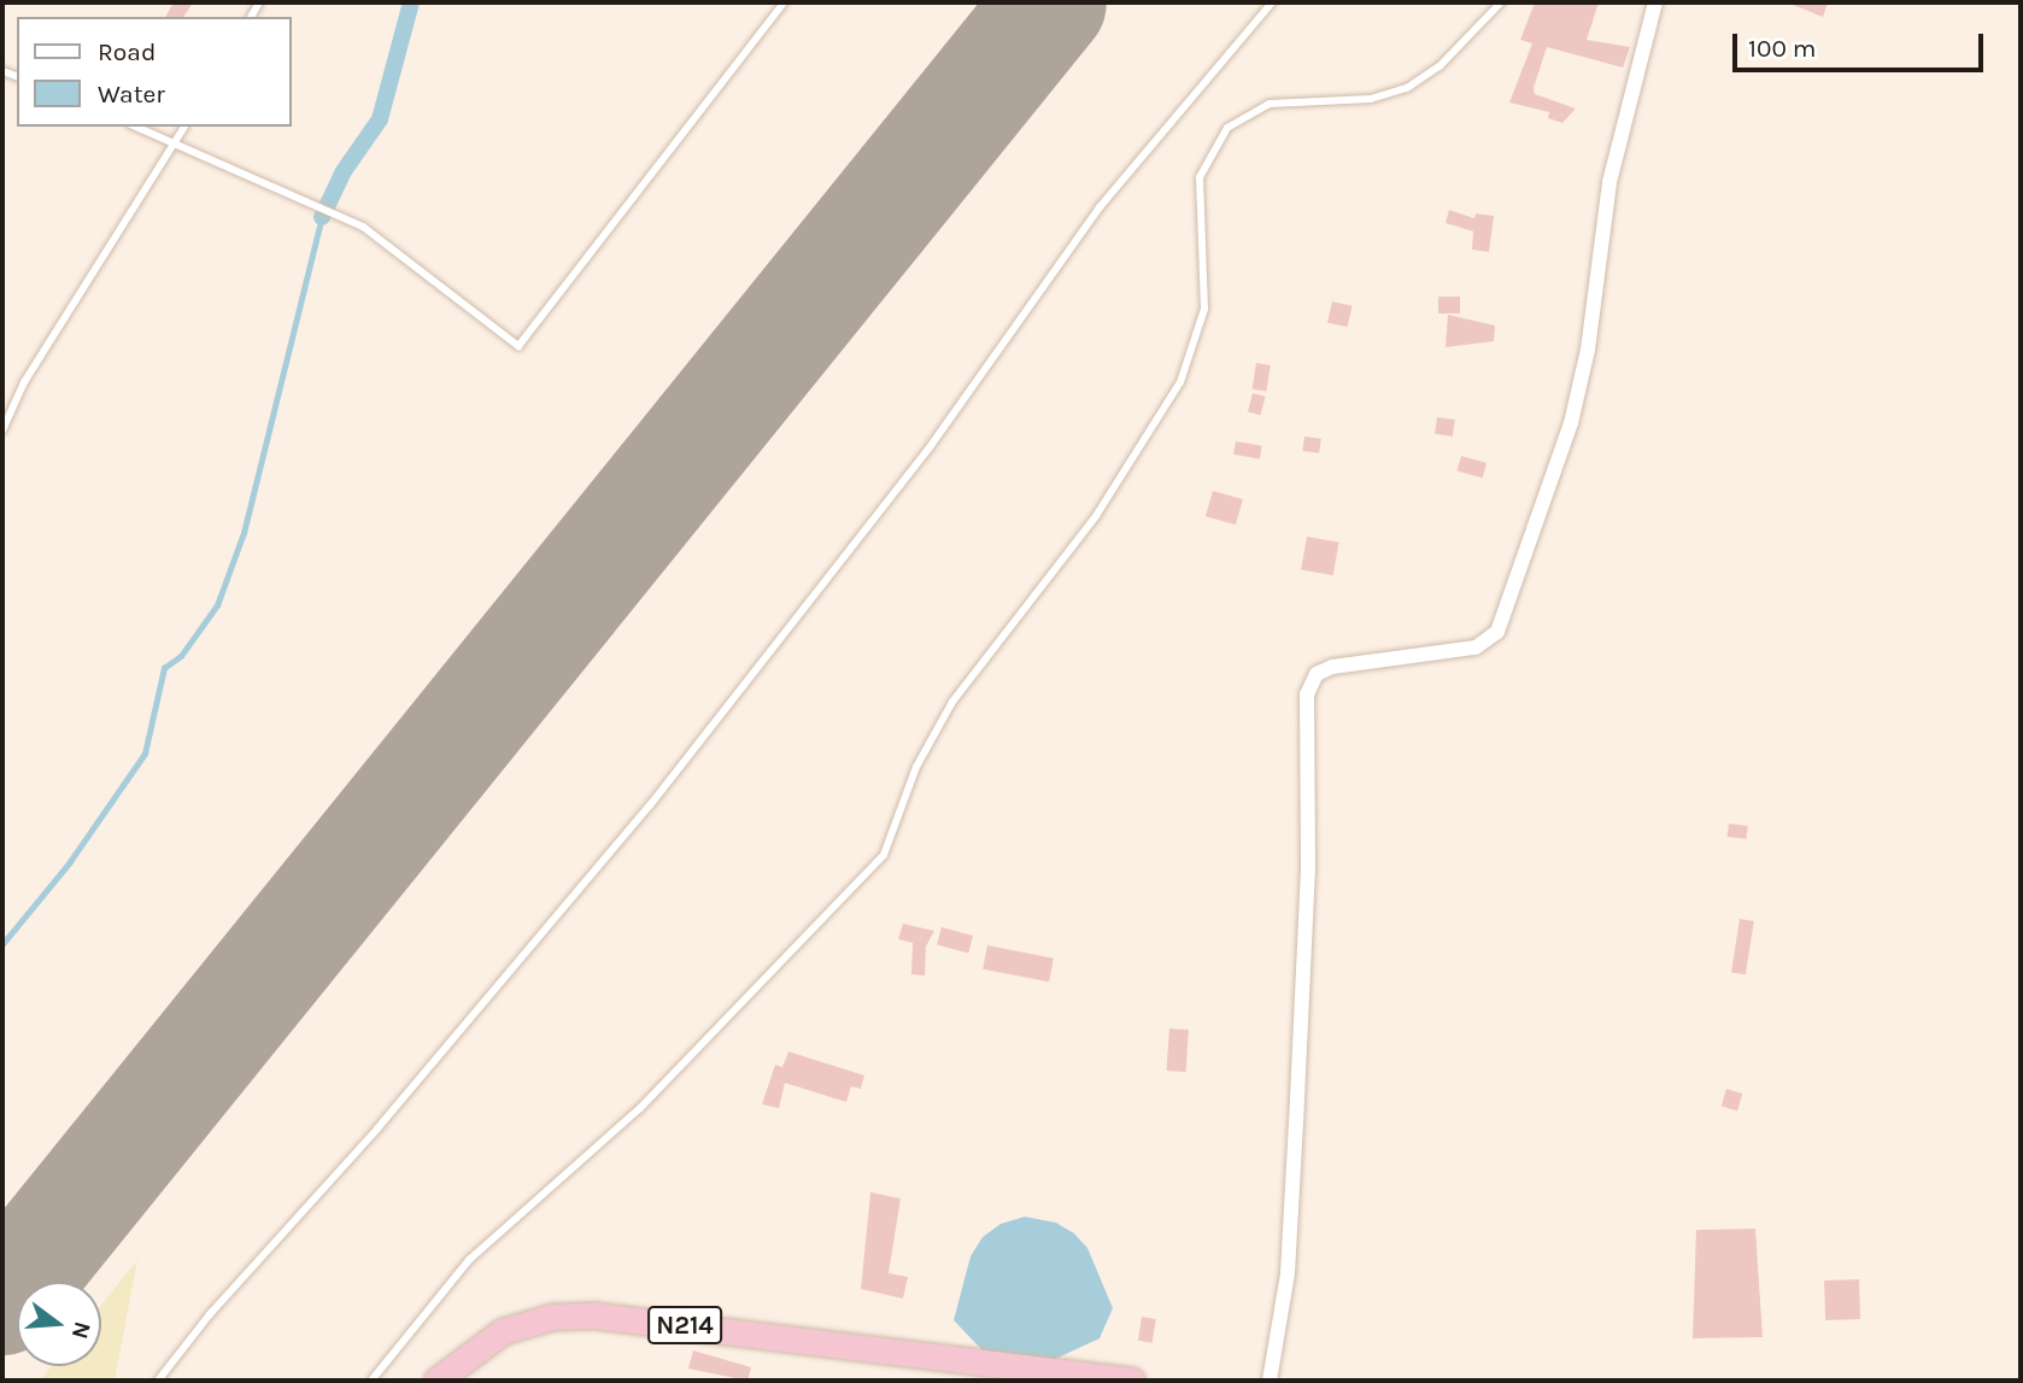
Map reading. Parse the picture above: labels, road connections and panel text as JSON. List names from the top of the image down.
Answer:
{
  "streets": {
    "highway": ["N214"]
  },
  "legend": ["Road", "Water"],
  "scale_bar": "100 m",
  "north": "right"
}
